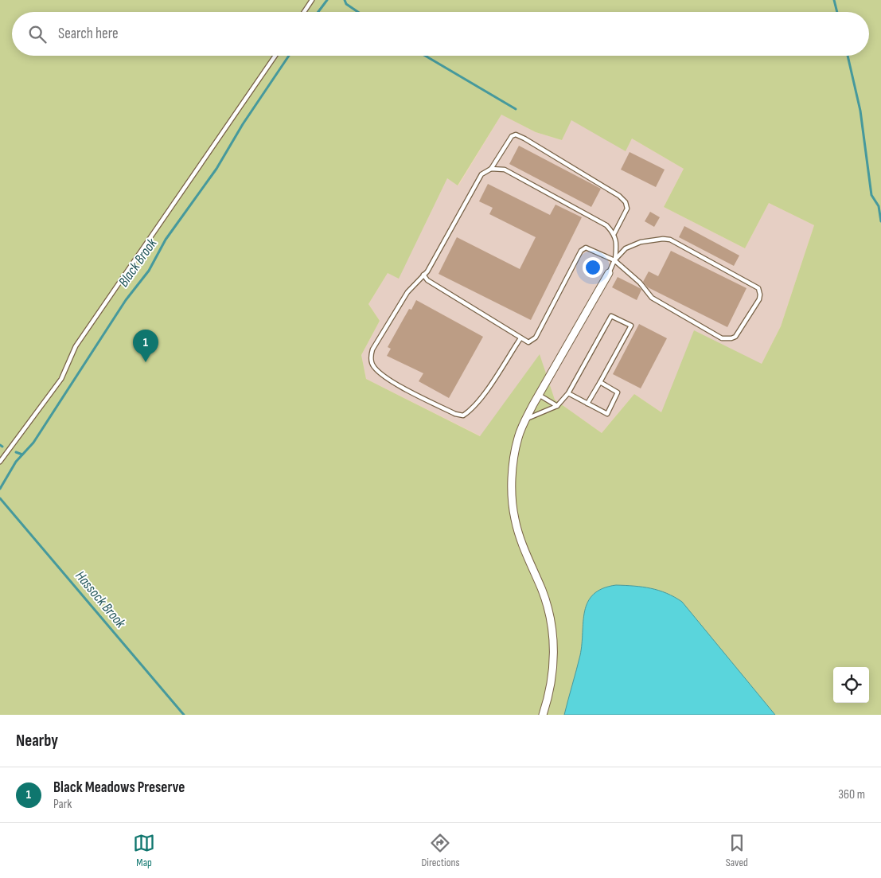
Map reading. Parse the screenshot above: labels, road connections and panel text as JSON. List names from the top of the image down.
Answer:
{
  "water": ["Black Brook", "Hassock Brook"],
  "page": {
    "search": "Search here",
    "pins": "1",
    "heading": "Nearby",
    "list": [
      {
        "mark": "1",
        "name": "Black Meadows Preserve",
        "note": "Park",
        "value": "360 m"
      }
    ],
    "nav": ["Map", "Directions", "Saved"]
  }
}
